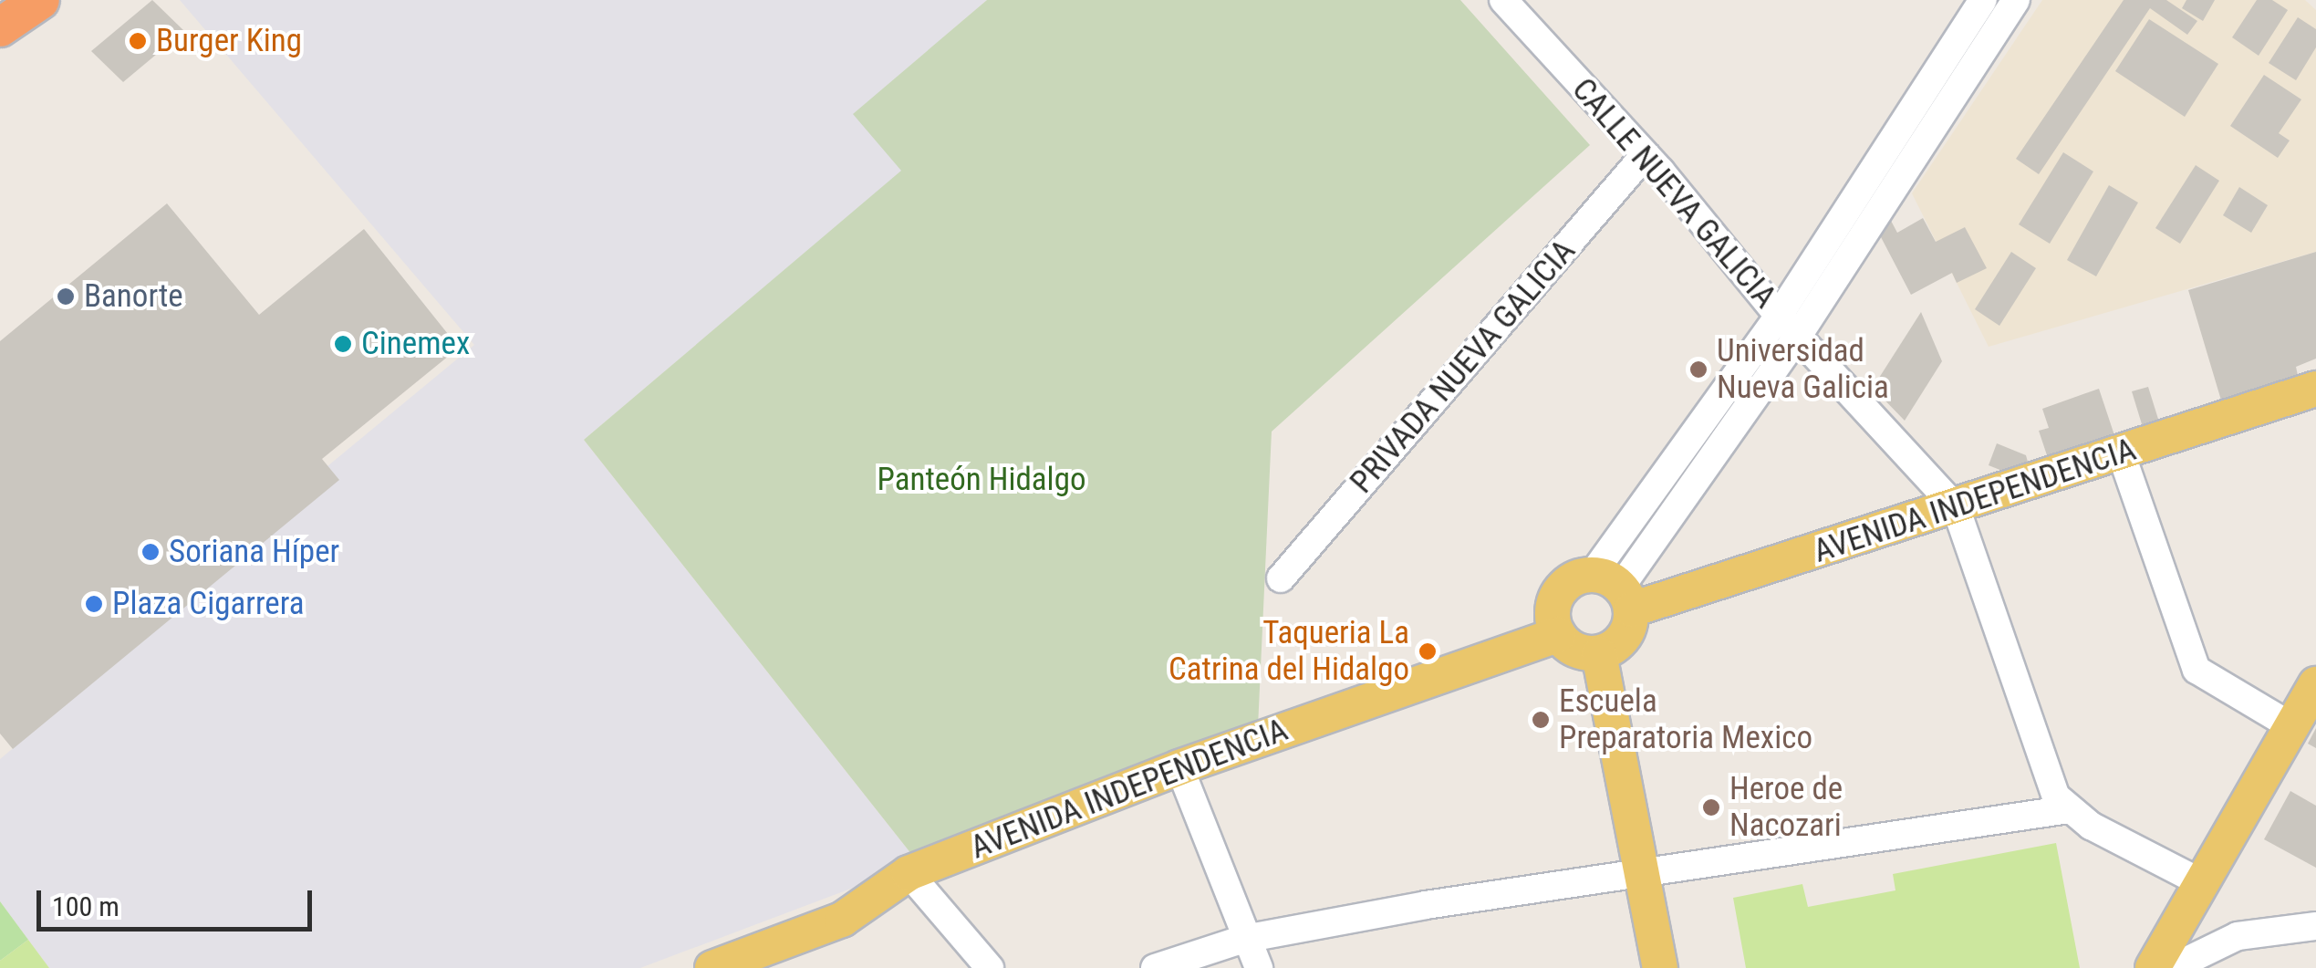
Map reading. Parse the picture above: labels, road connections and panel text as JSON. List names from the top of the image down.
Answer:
{
  "streets": {
    "main road": ["AVENIDA INDEPENDENCIA"],
    "street": ["CALLE NUEVA GALICIA", "PRIVADA NUEVA GALICIA"]
  },
  "crossings": [
    ["CALLE NUEVA GALICIA", "PRIVADA NUEVA GALICIA"],
    ["CALLE NUEVA GALICIA", "AVENIDA INDEPENDENCIA"]
  ],
  "parks": ["Panteón Hidalgo"],
  "places": [
    "Burger King",
    "Banorte",
    "Cinemex",
    "Universidad Nueva Galicia",
    "Soriana Híper",
    "Plaza Cigarrera",
    "Taqueria La Catrina del Hidalgo",
    "Escuela Preparatoria Mexico",
    "Heroe de Nacozari"
  ],
  "scale_bar": "100 m"
}
